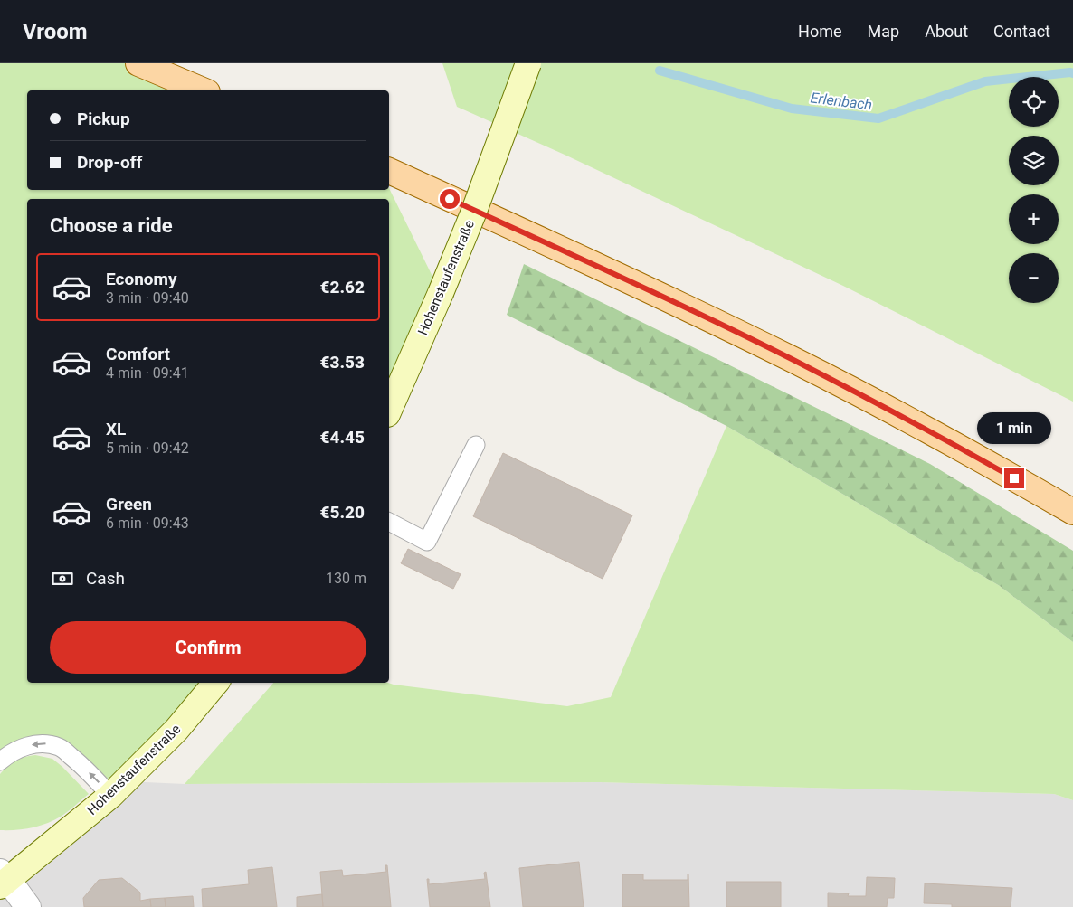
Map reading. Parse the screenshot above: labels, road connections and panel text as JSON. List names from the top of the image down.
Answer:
{
  "streets": {
    "street": ["Hohenstaufenstraße"]
  },
  "water": ["Erlenbach"],
  "page": {
    "header": "Vroom",
    "nav": [
      "Home",
      "Map",
      "About",
      "Contact"
    ],
    "map_buttons": ["+", "−"],
    "banner": ["Pickup", "Drop-off"],
    "heading": "Choose a ride",
    "list": [
      {
        "name": "Economy",
        "note": "3 min · 09:40",
        "value": "€2.62"
      },
      {
        "name": "Comfort",
        "note": "4 min · 09:41",
        "value": "€3.53"
      },
      {
        "name": "XL",
        "note": "5 min · 09:42",
        "value": "€4.45"
      },
      {
        "name": "Green",
        "note": "6 min · 09:43",
        "value": "€5.20"
      }
    ],
    "bubble": "1 min",
    "pay": ["Cash", "130 m"],
    "buttons": "Confirm"
  }
}
